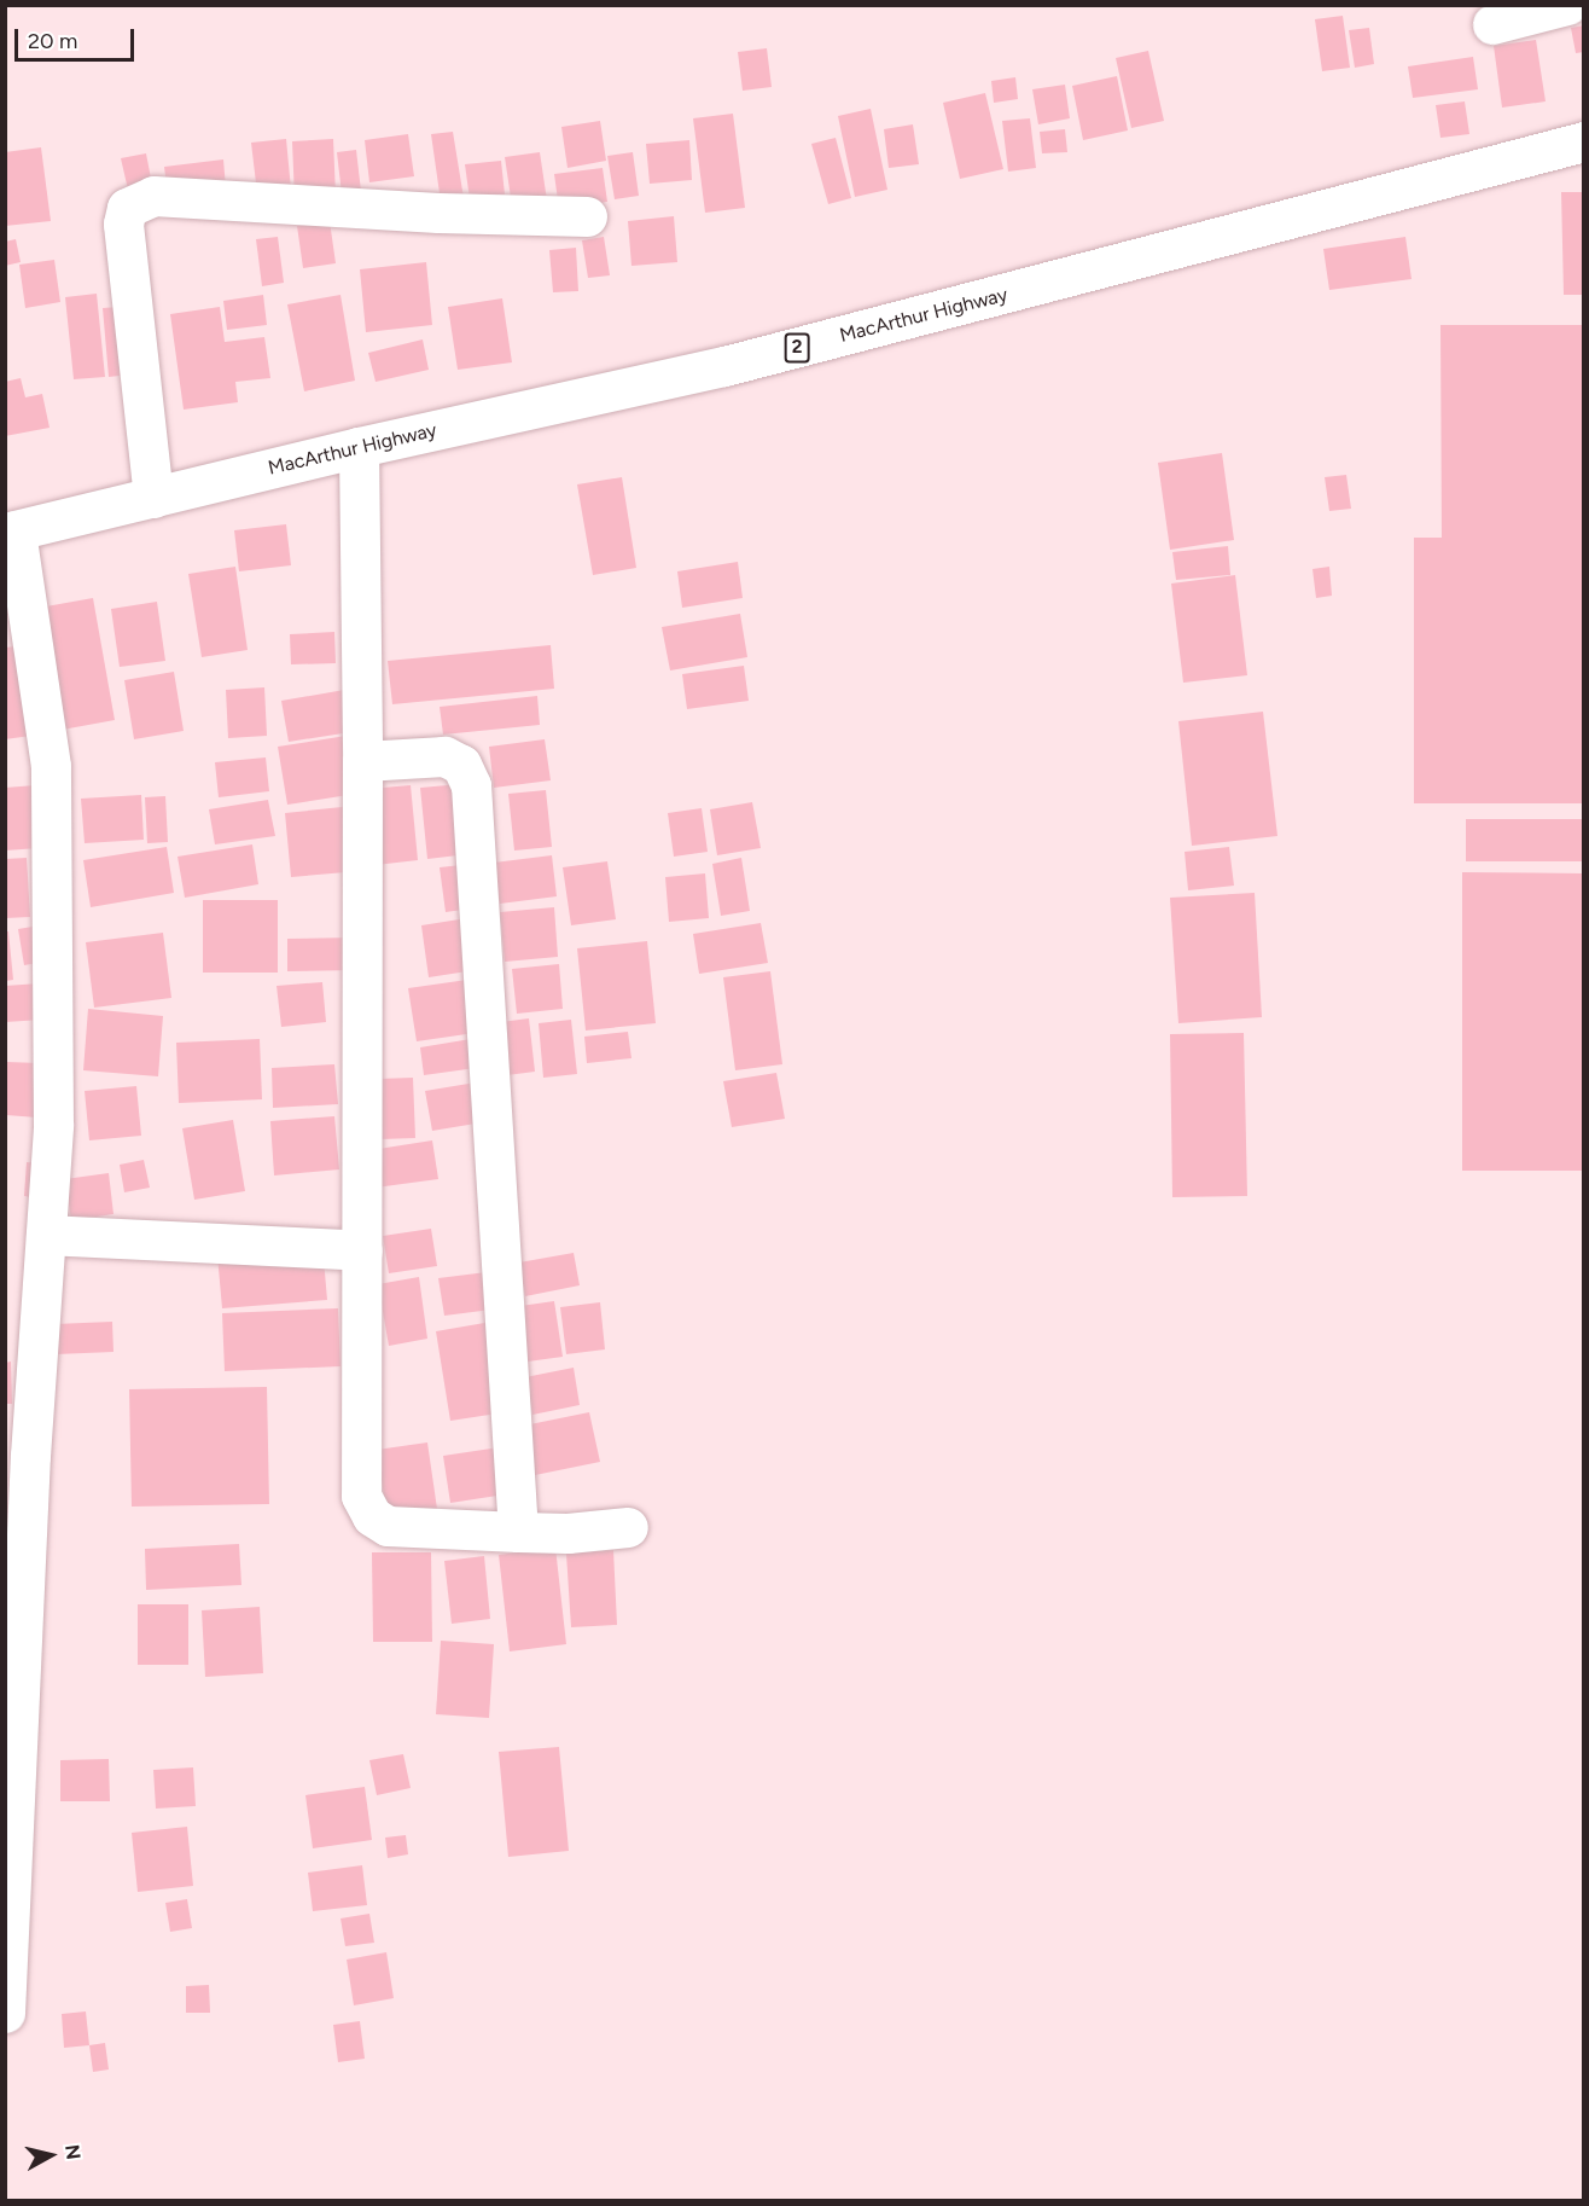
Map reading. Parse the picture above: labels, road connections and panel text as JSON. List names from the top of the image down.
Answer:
{
  "streets": {
    "main road": ["MacArthur Highway", "2"]
  },
  "scale_bar": "20 m",
  "north": "right"
}
